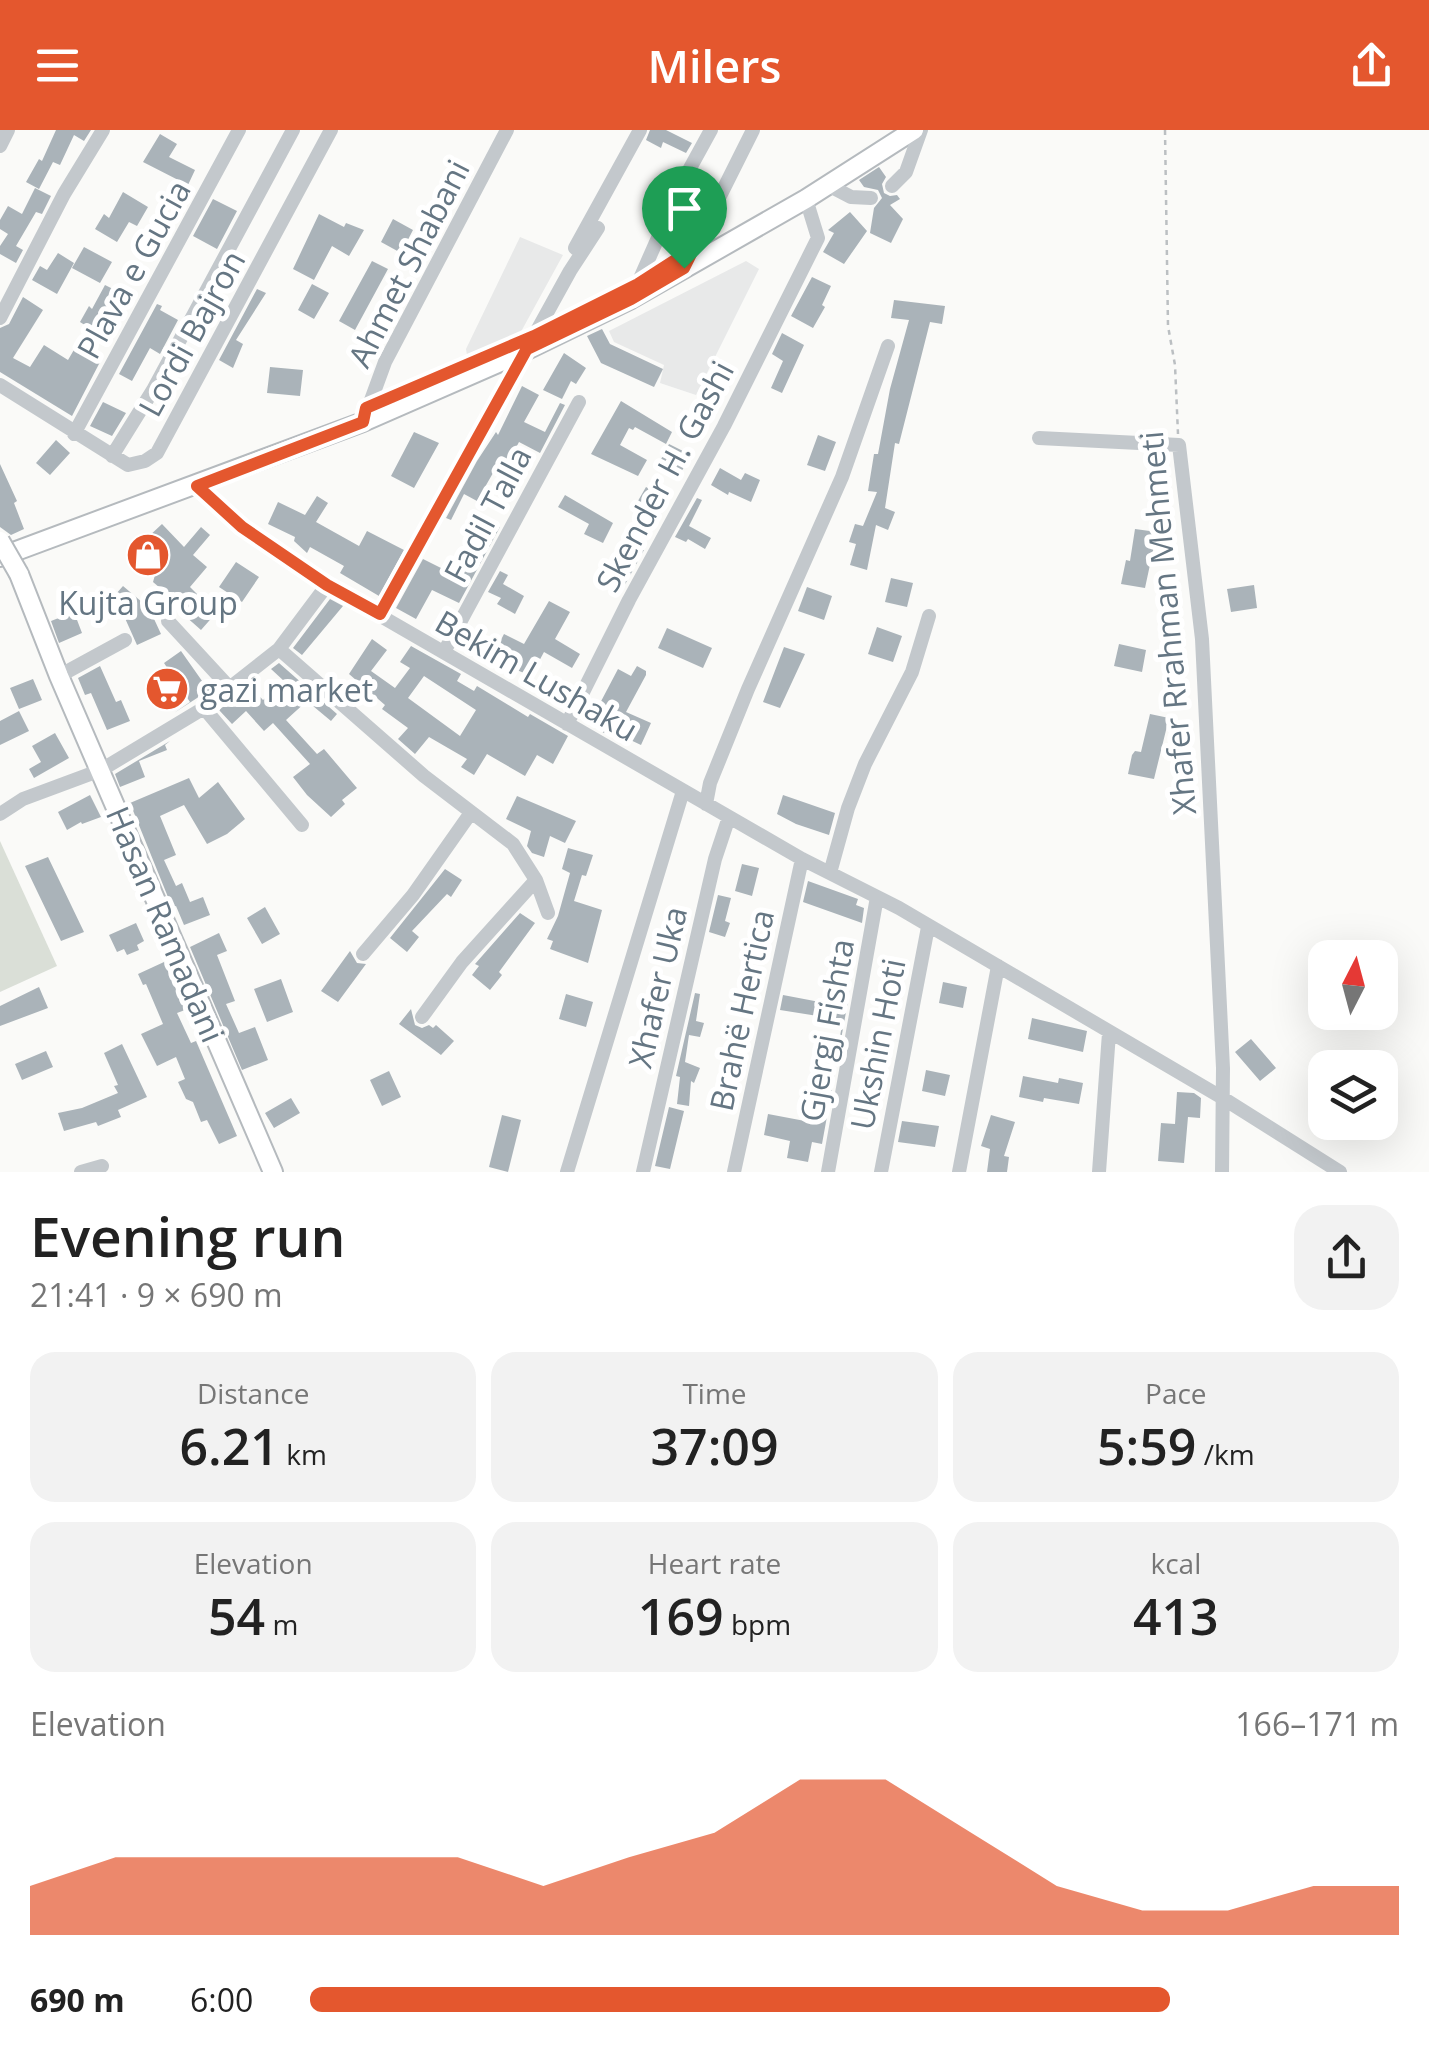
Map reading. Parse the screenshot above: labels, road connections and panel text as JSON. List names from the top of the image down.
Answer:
{
  "streets": {
    "main road": ["Hasan Ramadani"],
    "street": [
      "Ahmet Shabani",
      "Plava e Gucia",
      "Lordi Bajron",
      "Skender H. Gashi",
      "Fadil Talla",
      "Xhafer Rrahman Mehmeti",
      "Bekim Lushaku",
      "Xhafer Uka",
      "Brahë Hertica",
      "Gjergj Fishta",
      "Ukshin Hoti"
    ]
  },
  "crossings": [
    ["Skender H. Gashi", "Bekim Lushaku"],
    ["Fadil Talla", "Bekim Lushaku"],
    ["Xhafer Rrahman Mehmeti", "Bekim Lushaku"],
    ["Bekim Lushaku", "Xhafer Uka"],
    ["Bekim Lushaku", "Brahë Hertica"],
    ["Bekim Lushaku", "Gjergj Fishta"],
    ["Bekim Lushaku", "Ukshin Hoti"]
  ],
  "places": {
    "shop": ["Kujta Group"],
    "supermarket": ["gazi market"]
  },
  "north": "top",
  "page": {
    "header": "Milers",
    "heading": ["Evening run", "21:41 · 9 × 690 m"],
    "stats": [
      ["Distance", "6.21 km"],
      ["Time", "37:09"],
      ["Pace", "5:59 /km"],
      ["Elevation", "54 m"],
      ["Heart rate", "169 bpm"],
      ["kcal", "413"]
    ],
    "chart": ["Elevation", "166–171 m"],
    "list": [
      {
        "name": "690 m",
        "note": "6:00"
      }
    ]
  }
}
